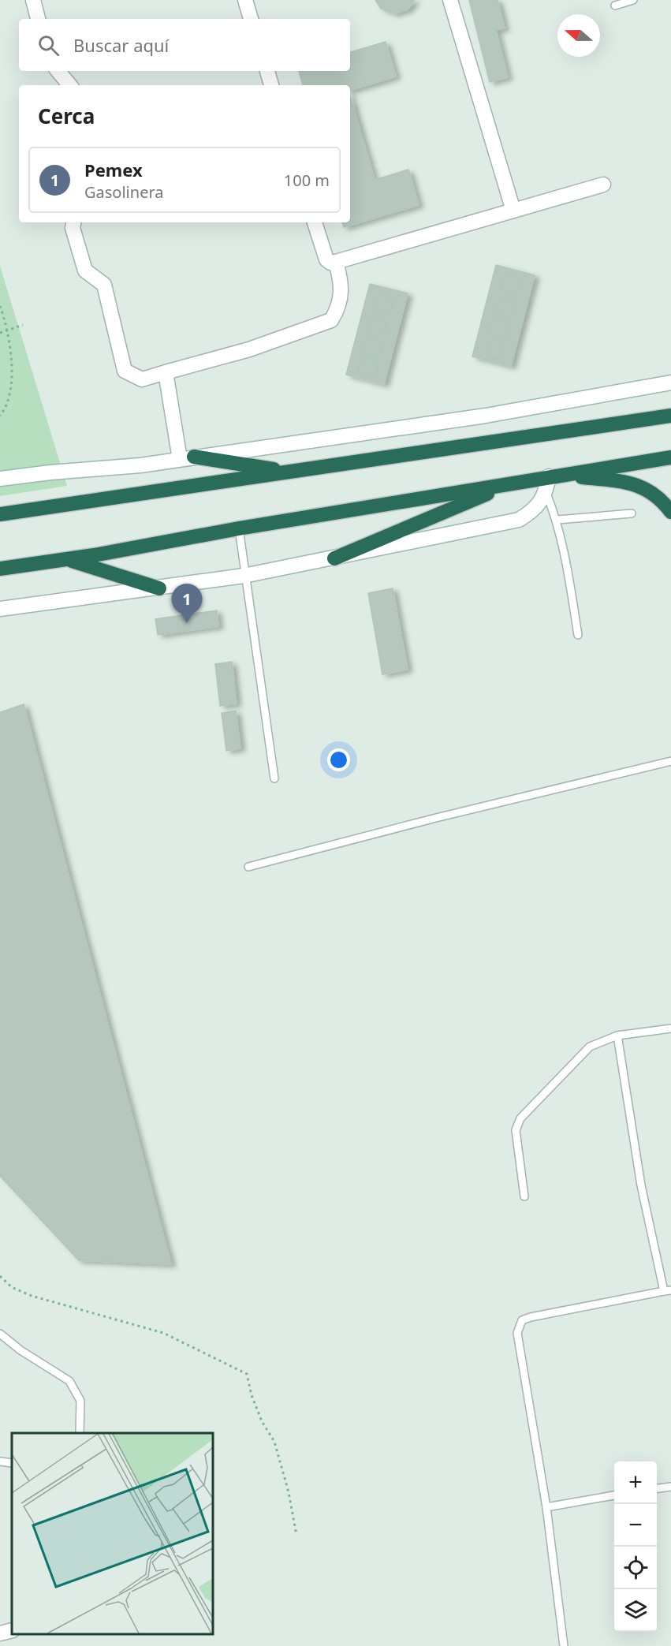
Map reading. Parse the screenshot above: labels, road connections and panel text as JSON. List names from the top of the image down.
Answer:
{
  "north": "left",
  "page": {
    "search": "Buscar aquí",
    "heading": "Cerca",
    "list": [
      {
        "mark": "1",
        "name": "Pemex",
        "note": "Gasolinera",
        "value": "100 m"
      }
    ],
    "pins": "1",
    "map_buttons": ["+", "−"]
  }
}
